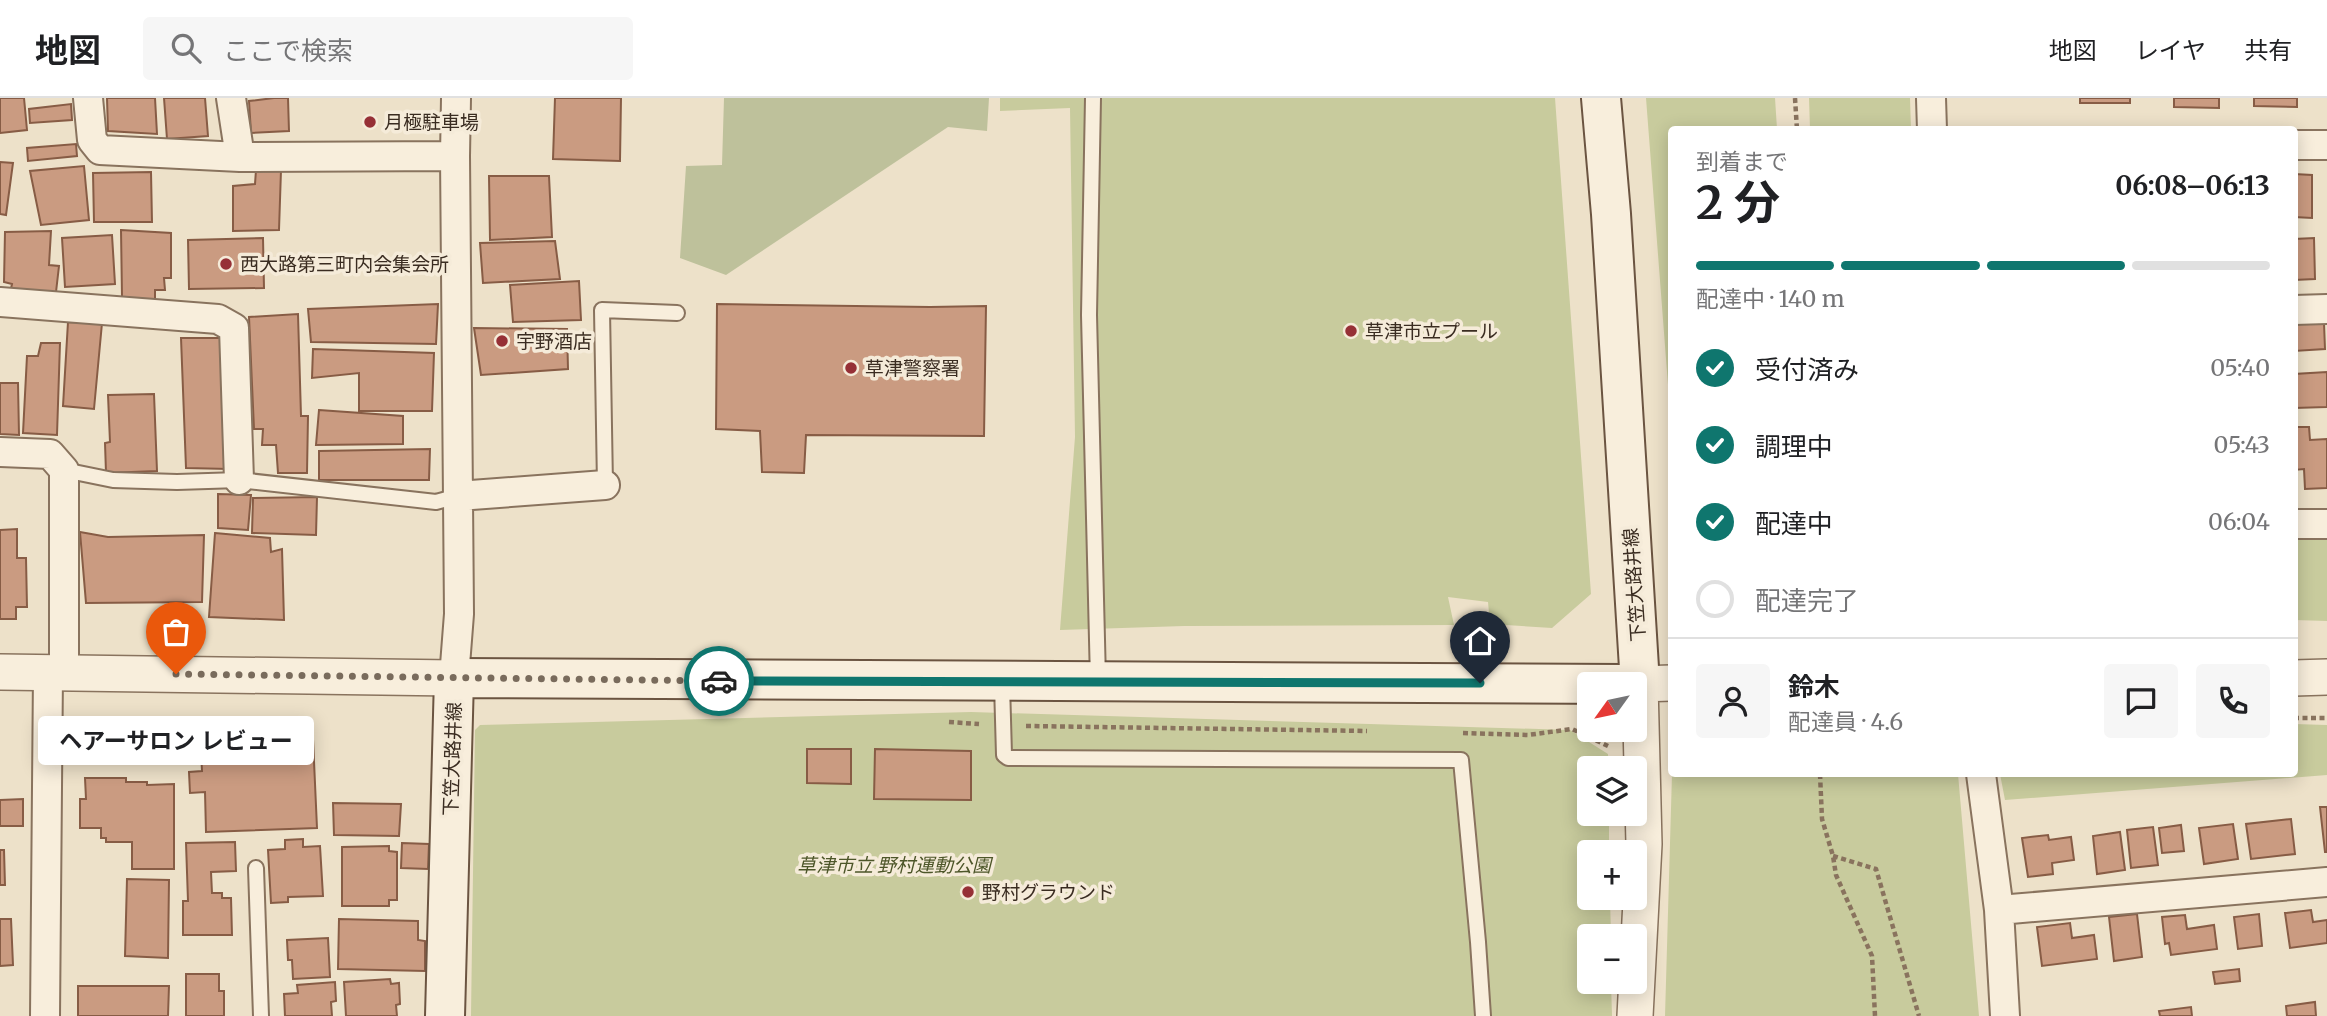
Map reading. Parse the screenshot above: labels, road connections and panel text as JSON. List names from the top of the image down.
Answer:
{
  "streets": {
    "main road": ["下笠大路井線"]
  },
  "parks": ["草津市立 野村運動公園"],
  "places": [
    "月極駐車場",
    "西大路第三町内会集会所",
    "草津市立プール",
    "宇野酒店",
    "草津警察署",
    "ヘアーサロン レビュー",
    "野村グラウンド"
  ],
  "north": "bottom left",
  "page": {
    "header": "地図",
    "search": "ここで検索",
    "nav": ["地図", "レイヤ", "共有"],
    "heading": ["2 分", "到着まで", "06:08–06:13"],
    "panel": ["鈴木", "配達員 · 4.6"],
    "bar": "配達中 · 140 m",
    "list": [
      ["受付済み", "05:40"],
      ["調理中", "05:43"],
      ["配達中", "06:04"],
      "配達完了"
    ],
    "map_buttons": ["+", "−"],
    "bubble": "ヘアーサロン レビュー"
  }
}
